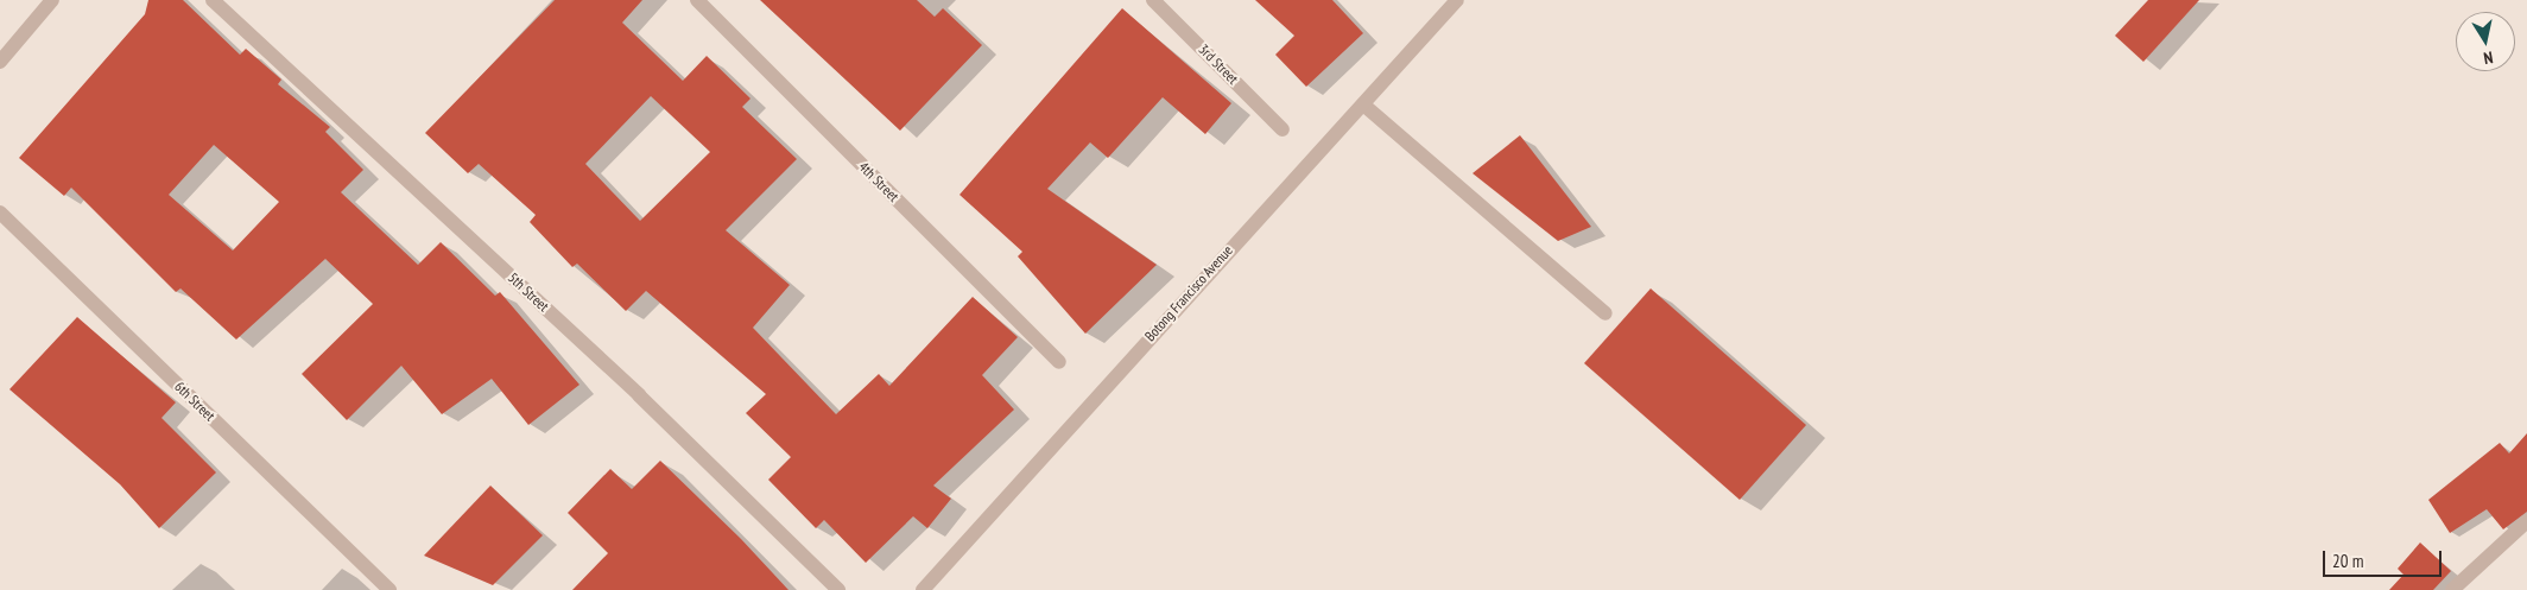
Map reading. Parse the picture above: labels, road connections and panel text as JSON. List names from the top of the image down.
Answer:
{
  "streets": {
    "street": [
      "3rd Street",
      "4th Street",
      "5th Street",
      "Botong Francisco Avenue",
      "6th Street"
    ]
  },
  "scale_bar": "20 m",
  "north": "bottom"
}
